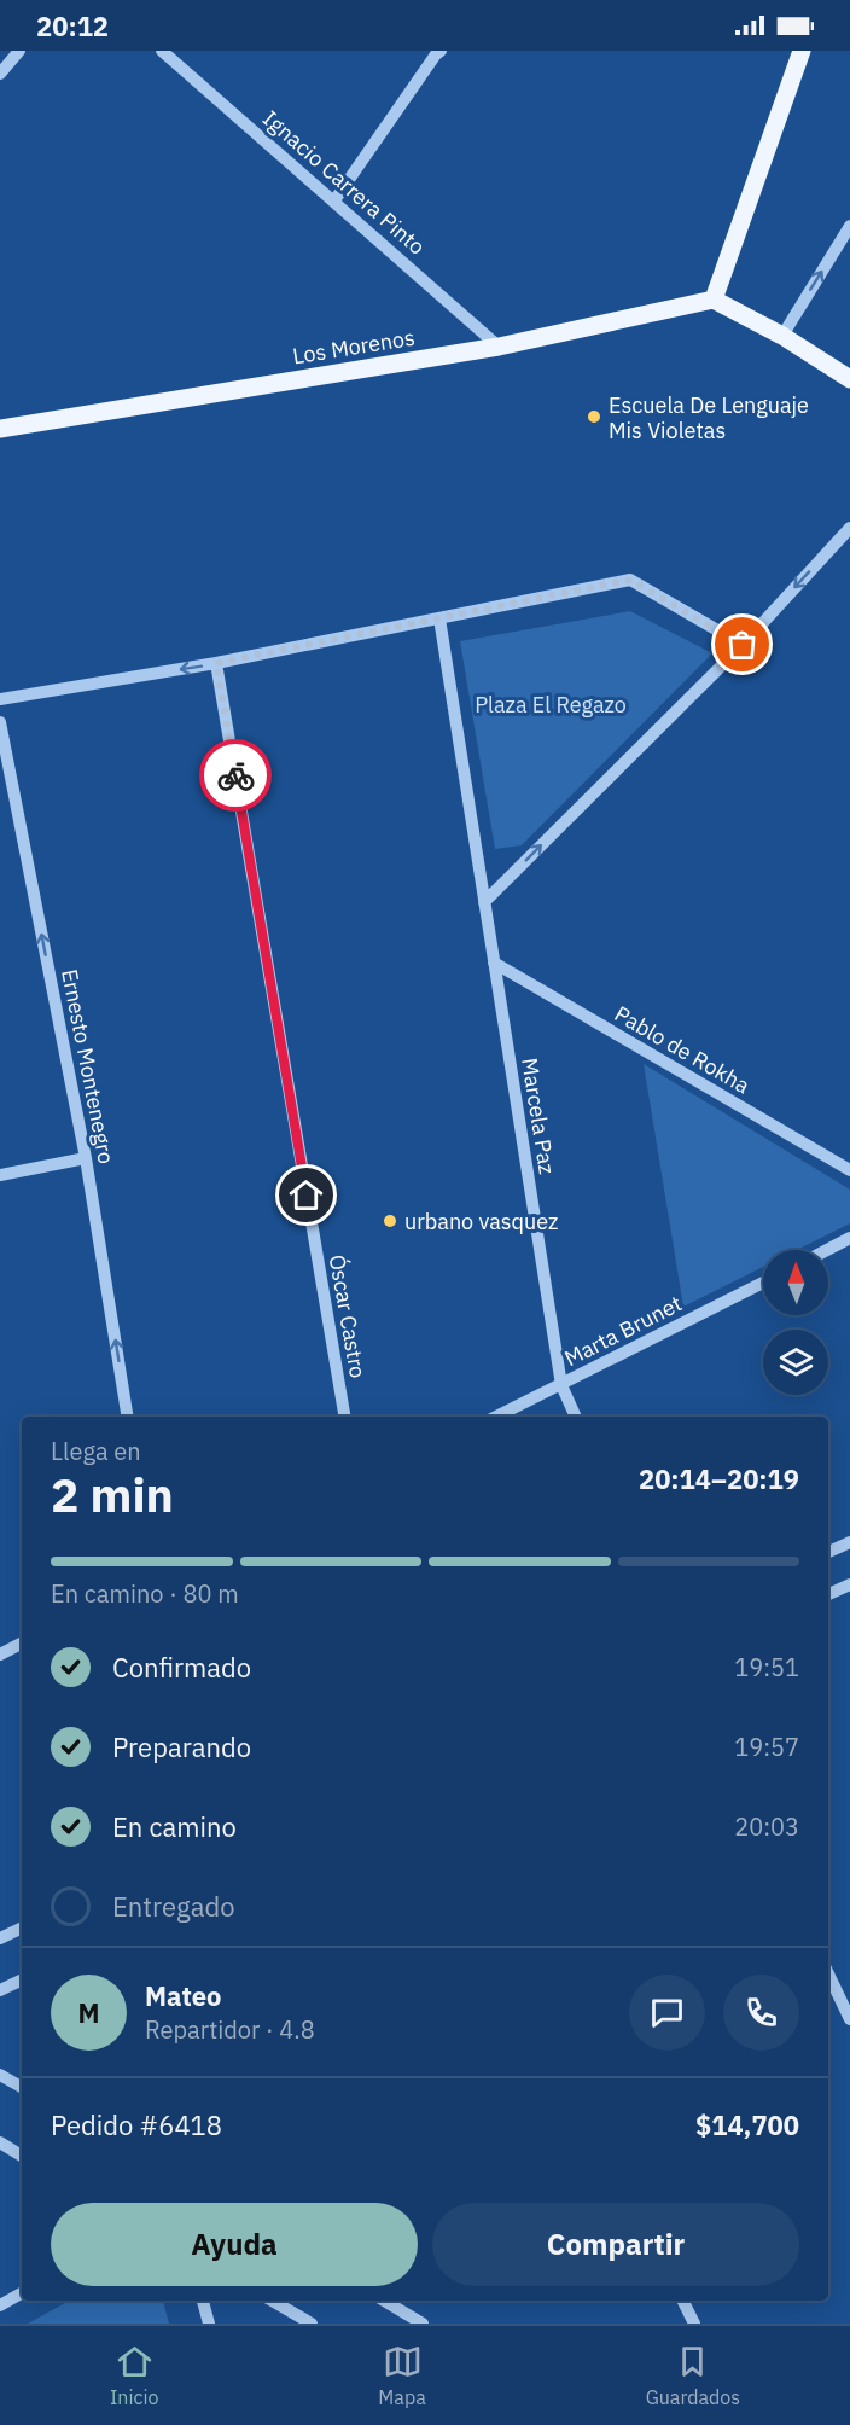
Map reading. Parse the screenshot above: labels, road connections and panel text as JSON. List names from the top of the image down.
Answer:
{
  "streets": {
    "main road": ["Los Morenos"],
    "street": [
      "Ignacio Carrera Pinto",
      "Pablo de Rokha",
      "Ernesto Montenegro",
      "Marcela Paz",
      "Óscar Castro",
      "Marta Brunet"
    ]
  },
  "crossings": [
    ["Ignacio Carrera Pinto", "Los Morenos"],
    ["Pablo de Rokha", "Marcela Paz"],
    ["Marcela Paz", "Marta Brunet"]
  ],
  "one_way": ["Ernesto Montenegro"],
  "parks": ["Plaza El Regazo"],
  "places": ["Escuela De Lenguaje Mis Violetas", "urbano vasquez"],
  "north": "top",
  "page": {
    "status": "20:12",
    "heading": ["2 min", "Llega en", "20:14–20:19"],
    "panel": [
      "Mateo",
      "Repartidor · 4.8",
      "Pedido #6418",
      "$14,700"
    ],
    "bar": "En camino · 80 m",
    "list": [
      ["Confirmado", "19:51"],
      ["Preparando", "19:57"],
      ["En camino", "20:03"],
      "Entregado"
    ],
    "round": "M",
    "buttons": ["Ayuda", "Compartir"],
    "tabs": ["Inicio", "Mapa", "Guardados"]
  }
}
